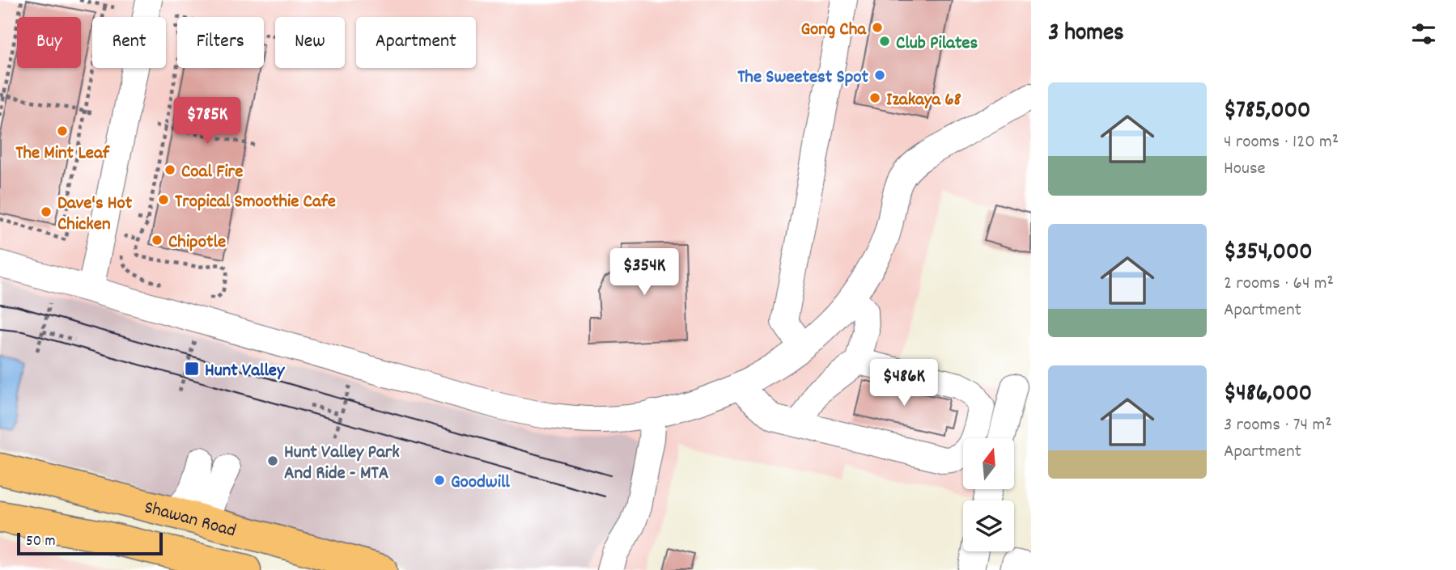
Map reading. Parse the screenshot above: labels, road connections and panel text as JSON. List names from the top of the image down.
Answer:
{
  "streets": {
    "main road": ["Shawan Road"]
  },
  "places": {
    "other": [
      "Gong Cha",
      "Club Pilates",
      "The Sweetest Spot",
      "Izakaya 68",
      "The Mint Leaf",
      "Coal Fire",
      "Tropical Smoothie Cafe",
      "Dave's Hot Chicken",
      "Chipotle",
      "Hunt Valley Park And Ride - MTA",
      "Goodwill"
    ],
    "transit": ["Hunt Valley"]
  },
  "scale_bar": "50 m",
  "north": "top",
  "page": {
    "heading": "3 homes",
    "chip": [
      "Buy",
      "Rent",
      "Filters",
      "New",
      "Apartment"
    ],
    "list": [
      {
        "name": "$785,000",
        "note": "4 rooms · 120 m² · House"
      },
      {
        "name": "$354,000",
        "note": "2 rooms · 64 m² · Apartment"
      },
      {
        "name": "$486,000",
        "note": "3 rooms · 74 m² · Apartment"
      }
    ],
    "price": ["$785K", "$354K", "$486K"],
    "scale": "50 m"
  }
}
